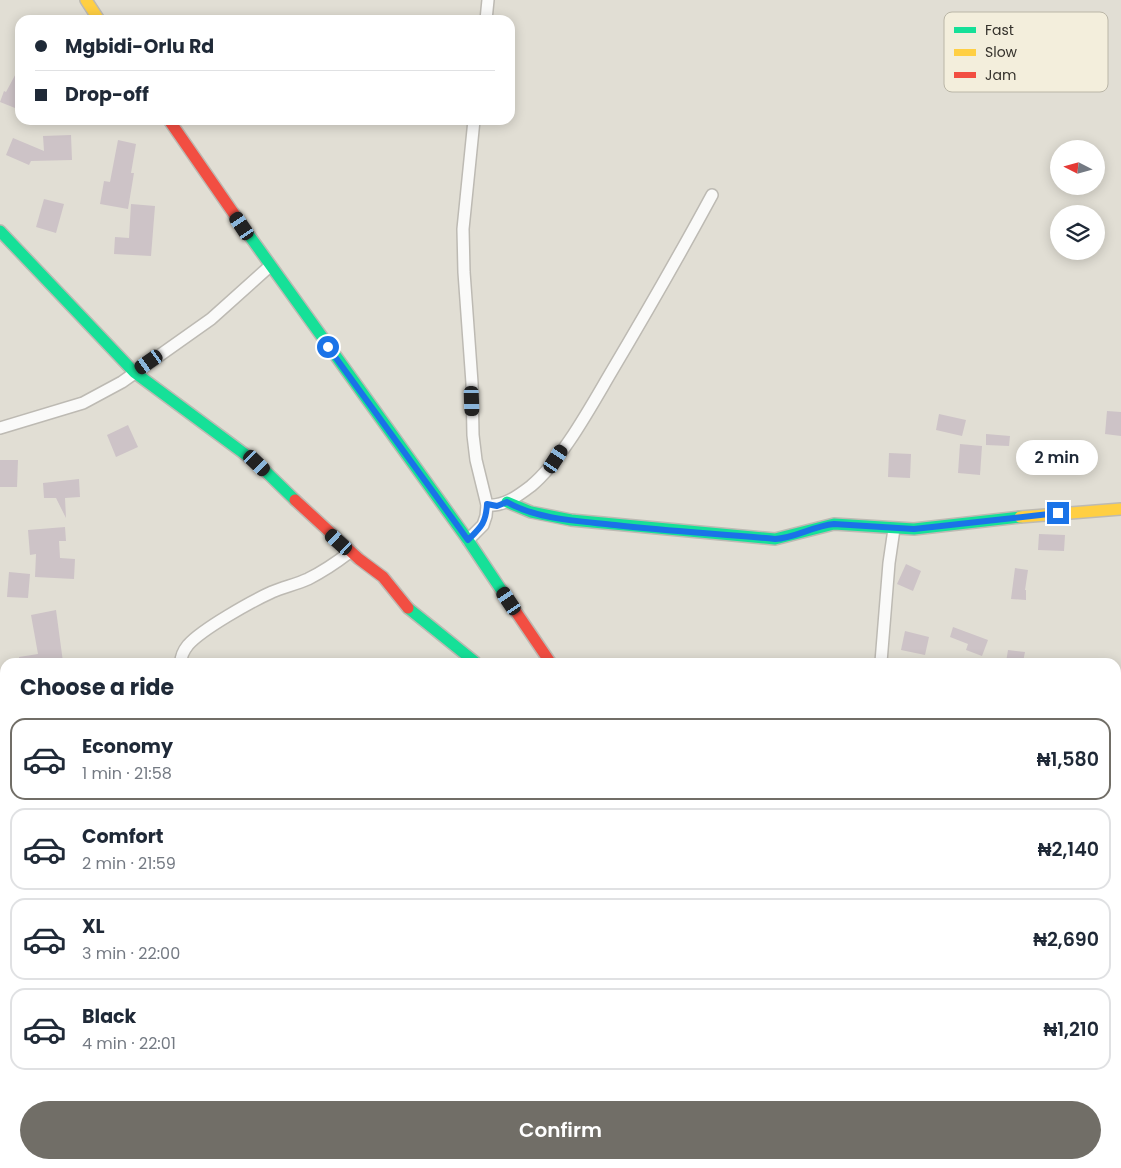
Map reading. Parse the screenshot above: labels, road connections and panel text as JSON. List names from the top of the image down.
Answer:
{
  "legend": ["Fast", "Slow", "Jam"],
  "north": "left",
  "page": {
    "banner": ["Mgbidi-Orlu Rd", "Drop-off"],
    "bubble": "2 min",
    "heading": "Choose a ride",
    "list": [
      {
        "name": "Economy",
        "note": "1 min · 21:58",
        "value": "₦1,580"
      },
      {
        "name": "Comfort",
        "note": "2 min · 21:59",
        "value": "₦2,140"
      },
      {
        "name": "XL",
        "note": "3 min · 22:00",
        "value": "₦2,690"
      },
      {
        "name": "Black",
        "note": "4 min · 22:01",
        "value": "₦1,210"
      }
    ],
    "buttons": "Confirm"
  }
}
